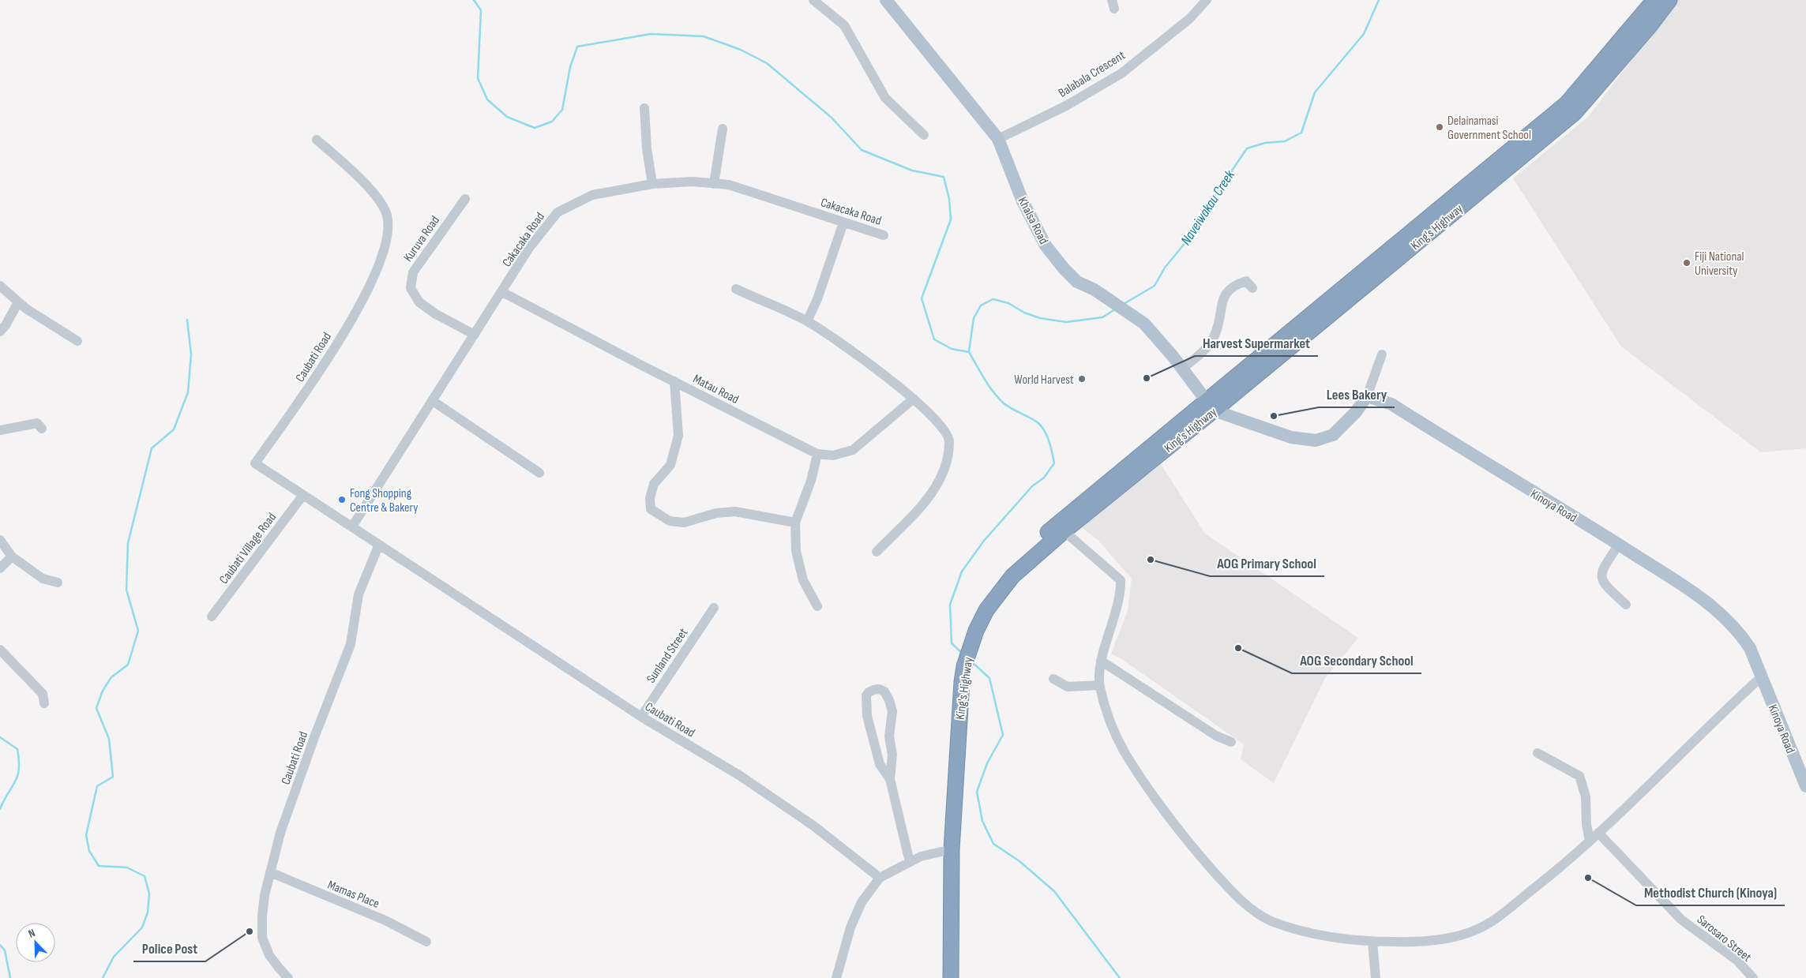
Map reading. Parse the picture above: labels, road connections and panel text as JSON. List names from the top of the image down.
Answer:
{
  "streets": {
    "highway": ["King's Highway"],
    "main road": ["Khalsa Road", "Kinoya Road"],
    "street": [
      "Balabala Crescent",
      "Cakacaka Road",
      "Kuruva Road",
      "Caubati Road",
      "Matau Road",
      "Caubati Village Road",
      "Sunland Street",
      "Mamas Place",
      "Sarosaro Street"
    ]
  },
  "crossings": [
    ["Balabala Crescent", "Khalsa Road"],
    ["Cakacaka Road", "Kuruva Road"],
    ["Cakacaka Road", "Caubati Road"],
    ["Cakacaka Road", "Matau Road"],
    ["Khalsa Road", "King's Highway"],
    ["Caubati Road", "Caubati Village Road"],
    ["Caubati Road", "Sunland Street"],
    ["Caubati Road", "Mamas Place"]
  ],
  "water": ["Naveiwakau Creek"],
  "places": [
    "Delainamasi Government School",
    "Fiji National University",
    "Harvest Supermarket",
    "World Harvest",
    "Lees Bakery",
    "Fong Shopping Centre & Bakery",
    "AOG Primary School",
    "AOG Secondary School",
    "Methodist Church (Kinoya)",
    "Police Post"
  ],
  "north": "top left"
}
